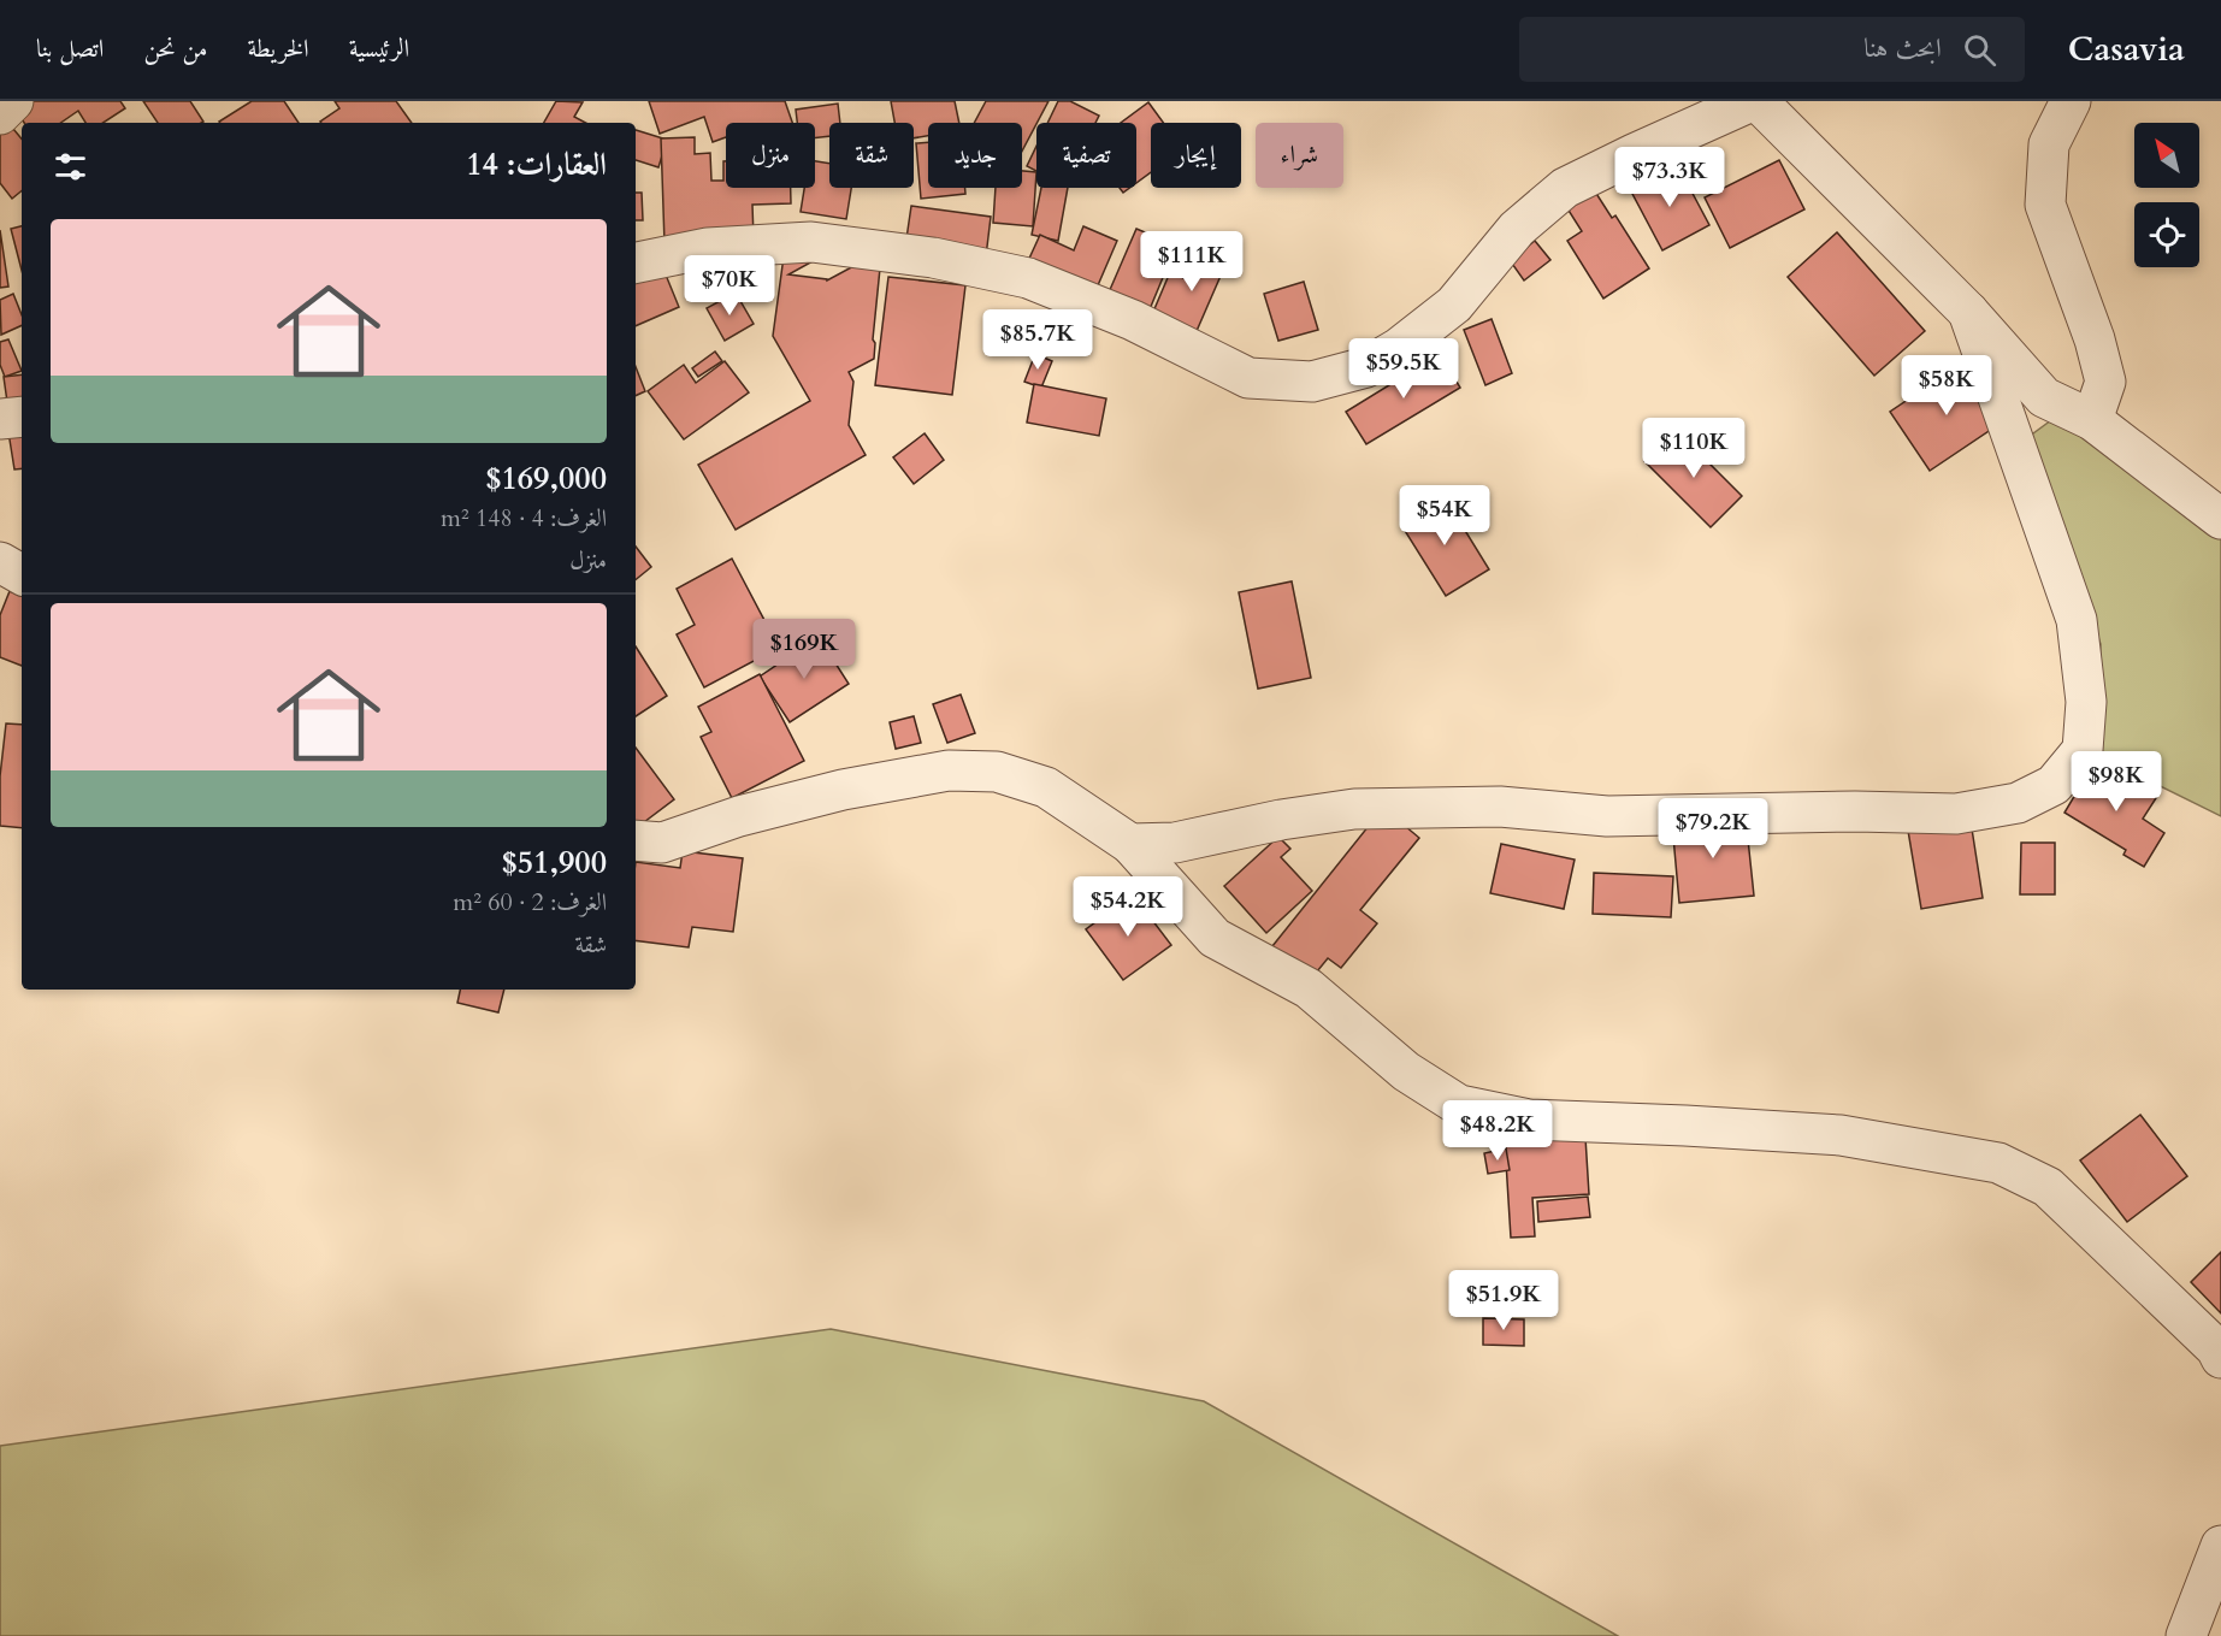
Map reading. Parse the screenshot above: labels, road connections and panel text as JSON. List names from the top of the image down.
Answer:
{
  "north": "top left",
  "page": {
    "header": "Casavia",
    "search": "ابحث هنا",
    "nav": [
      "الرئيسية",
      "الخريطة",
      "من نحن",
      "اتصل بنا"
    ],
    "chip": [
      "شراء",
      "إيجار",
      "تصفية",
      "جديد",
      "شقة",
      "منزل"
    ],
    "heading": "العقارات: 14",
    "price": [
      "$73.3K",
      "$111K",
      "$70K",
      "$85.7K",
      "$59.5K",
      "$58K",
      "$110K",
      "$54K",
      "$169K",
      "$98K",
      "$79.2K",
      "$54.2K",
      "$48.2K",
      "$51.9K"
    ],
    "list": [
      {
        "name": "$169,000",
        "note": "الغرف: 4 · 148 m² · منزل"
      },
      {
        "name": "$51,900",
        "note": "الغرف: 2 · 60 m² · شقة"
      }
    ]
  }
}
